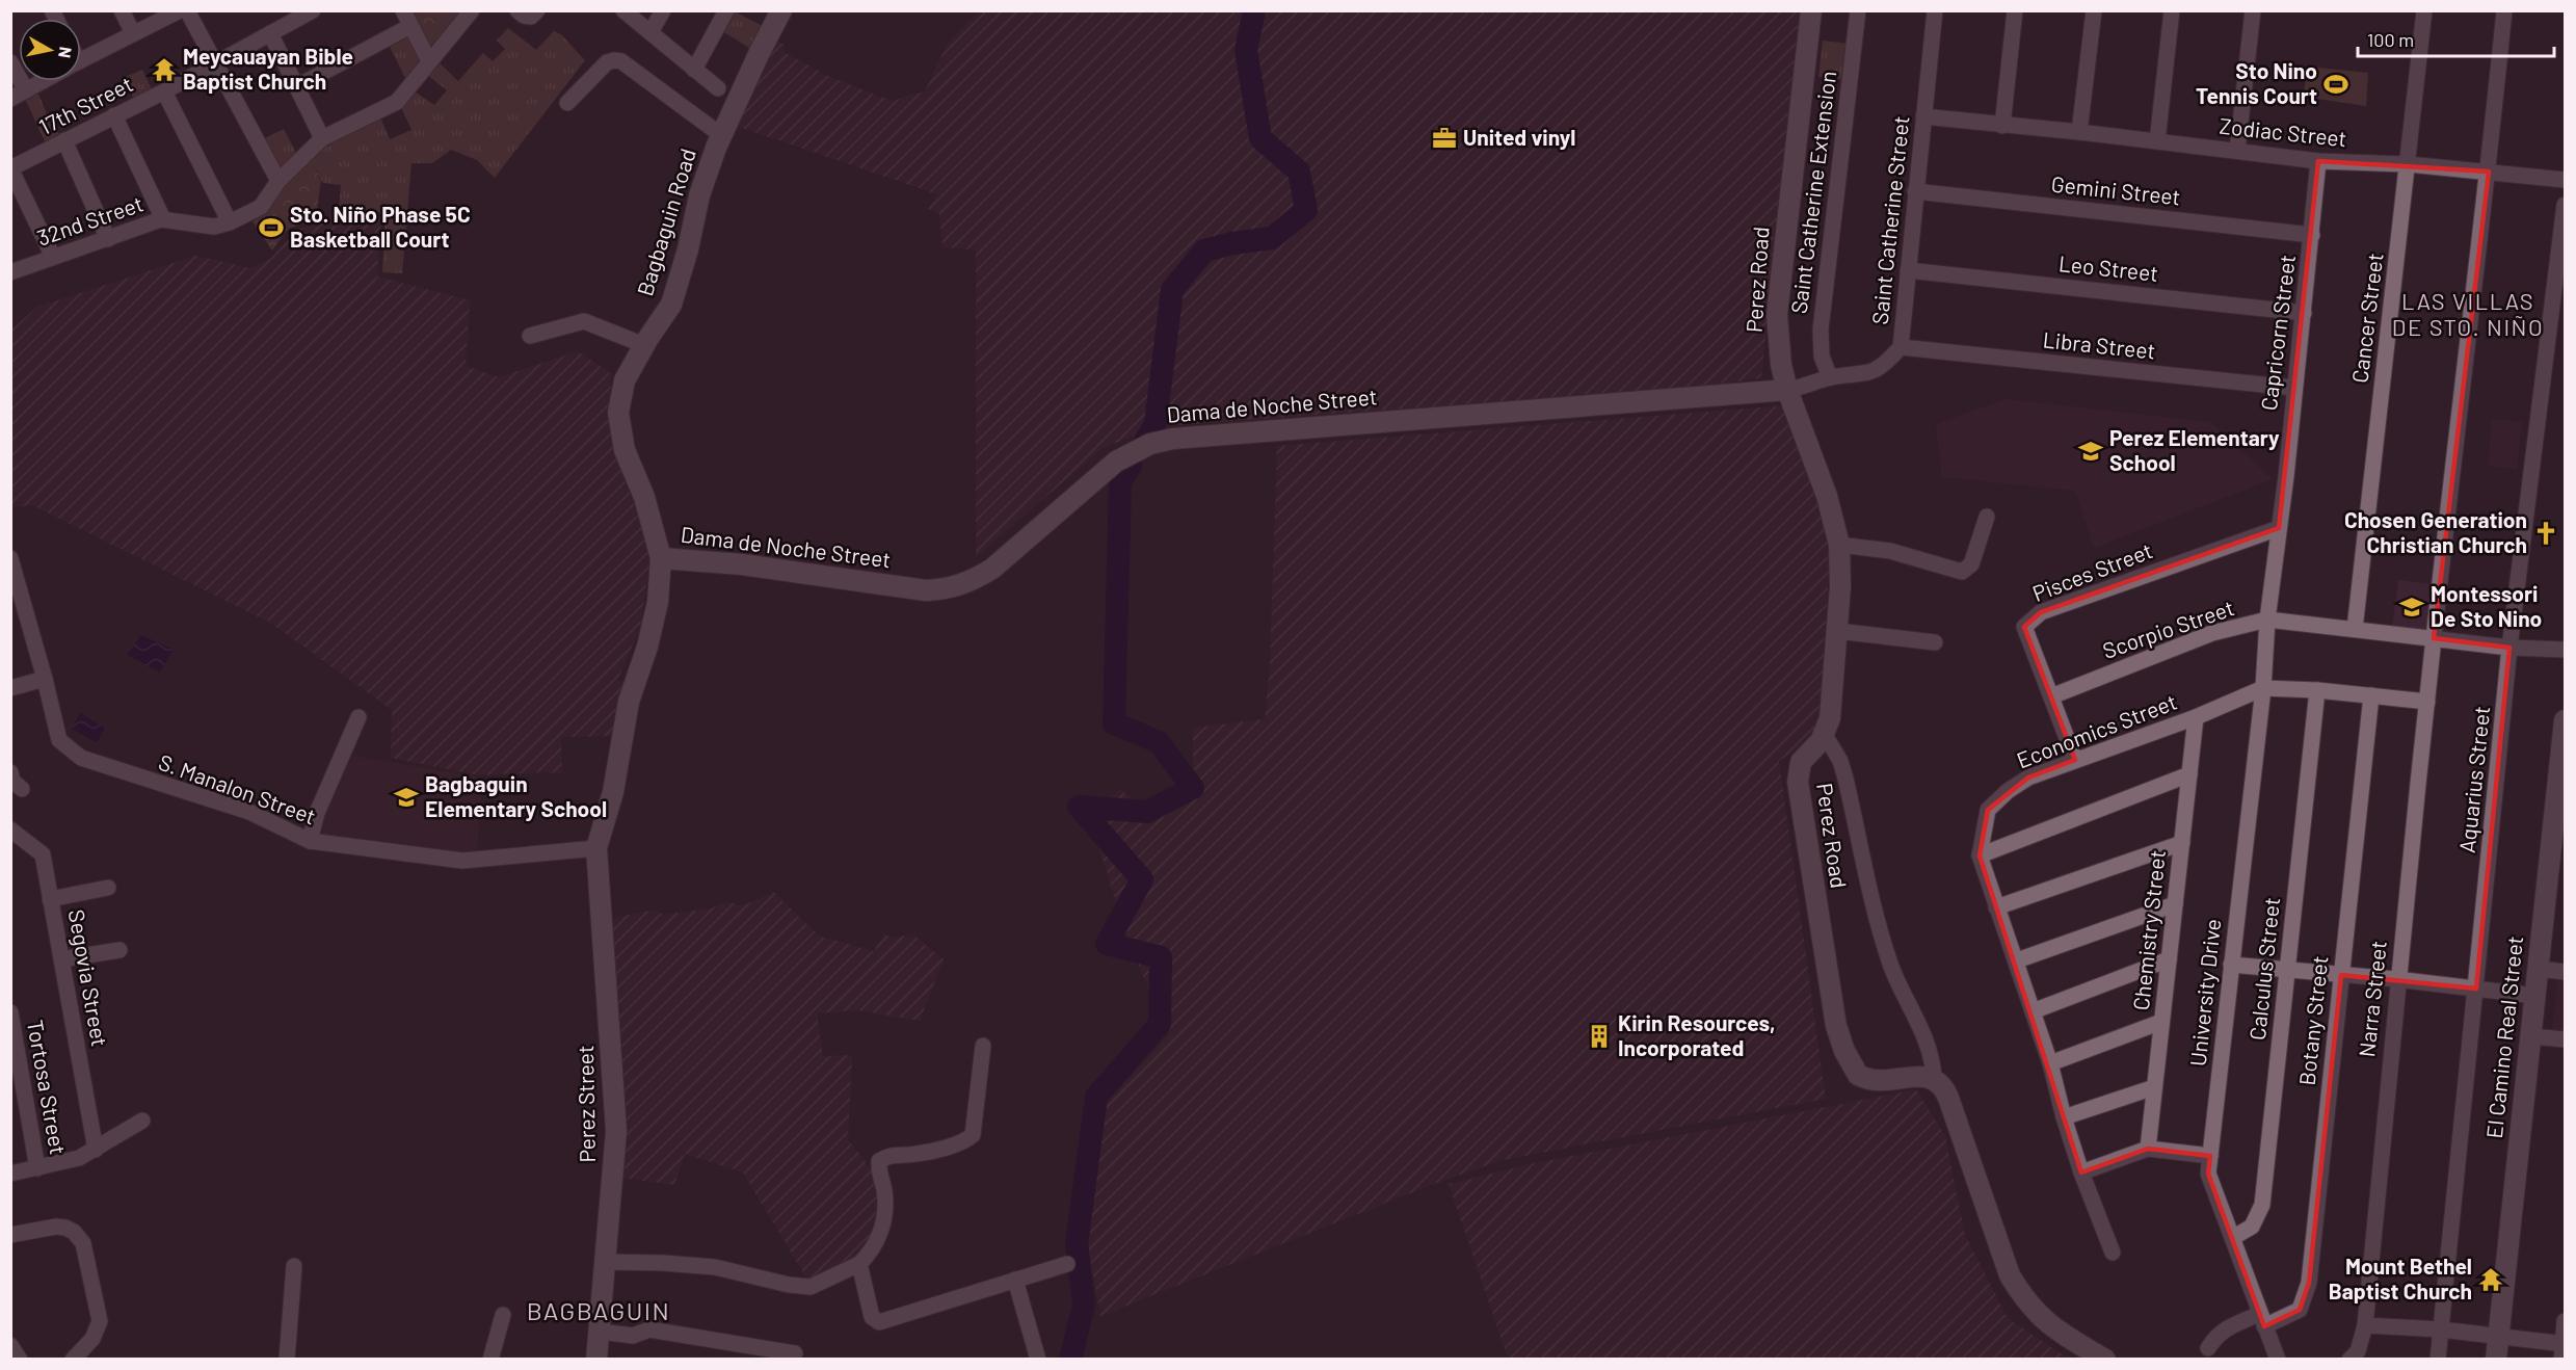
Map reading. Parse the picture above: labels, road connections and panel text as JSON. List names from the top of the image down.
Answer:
{
  "streets": {
    "street": [
      "17th Street",
      "Zodiac Street",
      "Gemini Street",
      "Saint Catherine Extension",
      "Saint Catherine Street",
      "32nd Street",
      "Bagbaguin Road",
      "Leo Street",
      "Perez Road",
      "Cancer Street",
      "Capricorn Street",
      "Libra Street",
      "Dama de Noche Street",
      "Pisces Street",
      "Scorpio Street",
      "Economics Street",
      "Aquarius Street",
      "S. Manalon Street",
      "Chemistry Street",
      "Calculus Street",
      "Segovia Street",
      "University Drive",
      "Narra Street",
      "Botany Street",
      "El Camino Real Street",
      "Tortosa Street",
      "Perez Street"
    ]
  },
  "crossings": [
    ["Zodiac Street", "Saint Catherine Street"],
    ["Zodiac Street", "Cancer Street"],
    ["Zodiac Street", "Capricorn Street"],
    ["Zodiac Street", "Narra Street"],
    ["Gemini Street", "Saint Catherine Street"],
    ["Gemini Street", "Capricorn Street"],
    ["Saint Catherine Extension", "Saint Catherine Street"],
    ["Saint Catherine Street", "Leo Street"],
    ["Saint Catherine Street", "Perez Road"],
    ["Saint Catherine Street", "Libra Street"],
    ["Saint Catherine Street", "Dama de Noche Street"],
    ["Bagbaguin Road", "Dama de Noche Street"],
    ["Bagbaguin Road", "S. Manalon Street"],
    ["Bagbaguin Road", "Perez Street"],
    ["Leo Street", "Capricorn Street"],
    ["Perez Road", "Dama de Noche Street"],
    ["Cancer Street", "Scorpio Street"],
    ["Capricorn Street", "Libra Street"],
    ["Capricorn Street", "Pisces Street"],
    ["Capricorn Street", "Scorpio Street"],
    ["Capricorn Street", "University Drive"],
    ["Pisces Street", "Scorpio Street"],
    ["Pisces Street", "Economics Street"],
    ["Scorpio Street", "Aquarius Street"],
    ["Scorpio Street", "University Drive"],
    ["Scorpio Street", "Narra Street"],
    ["Economics Street", "Chemistry Street"],
    ["Economics Street", "Calculus Street"],
    ["Economics Street", "University Drive"],
    ["Economics Street", "Narra Street"],
    ["Economics Street", "Botany Street"],
    ["S. Manalon Street", "Perez Street"],
    ["Calculus Street", "University Drive"],
    ["University Drive", "Botany Street"]
  ],
  "districts": ["LAS VILLAS DE STO. NIÑO", "BAGBAGUIN"],
  "places": {
    "temple": ["Meycauayan Bible Baptist Church", "Mount Bethel Baptist Church"],
    "sports": ["Sto Nino Tennis Court", "Sto. Niño Phase 5C Basketball Court"],
    "office": ["United vinyl"],
    "school or university": ["Perez Elementary School", "Montessori De Sto Nino", "Bagbaguin Elementary School"],
    "church": ["Chosen Generation Christian Church"],
    "building": ["Kirin Resources, Incorporated"]
  },
  "scale_bar": "100 m",
  "north": "right"
}
